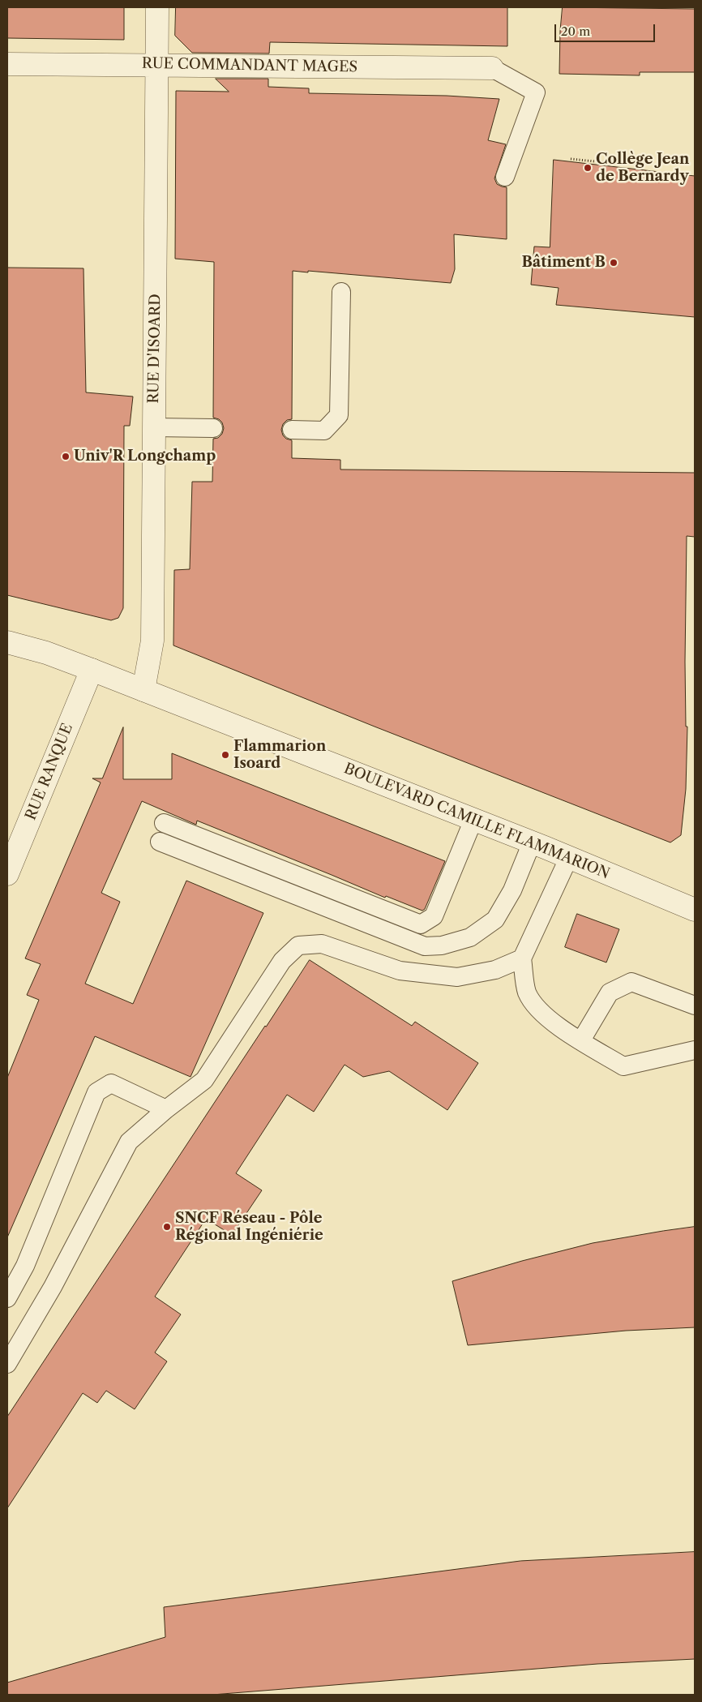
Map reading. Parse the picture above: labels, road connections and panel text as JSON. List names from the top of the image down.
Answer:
{
  "streets": {
    "street": [
      "RUE COMMANDANT MAGES",
      "RUE D'ISOARD",
      "RUE RANQUE",
      "BOULEVARD CAMILLE FLAMMARION"
    ]
  },
  "crossings": [
    ["RUE COMMANDANT MAGES", "RUE D'ISOARD"],
    ["RUE D'ISOARD", "BOULEVARD CAMILLE FLAMMARION"],
    ["RUE RANQUE", "BOULEVARD CAMILLE FLAMMARION"]
  ],
  "places": [
    "Collège Jean de Bernardy",
    "Bâtiment B",
    "Univ'R Longchamp",
    "Flammarion Isoard",
    "SNCF Réseau - Pôle Régional Ingéniérie"
  ],
  "scale_bar": "20 m"
}
